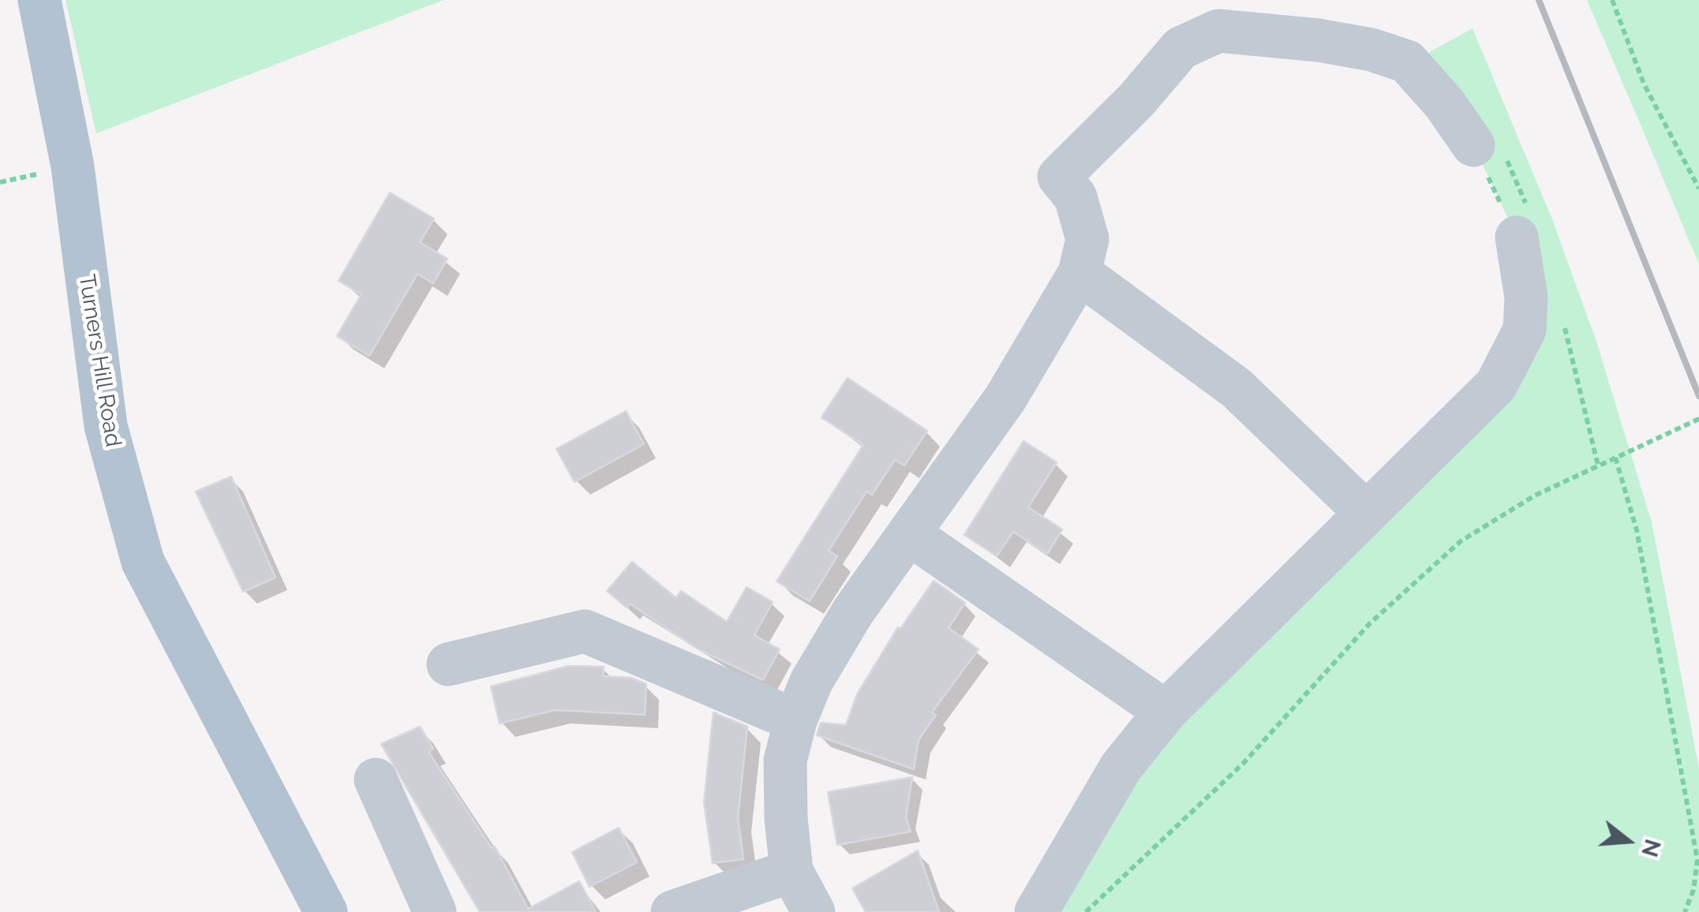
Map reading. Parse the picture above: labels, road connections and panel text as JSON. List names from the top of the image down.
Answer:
{
  "streets": {
    "main road": ["Turners Hill Road"]
  },
  "north": "right"
}
